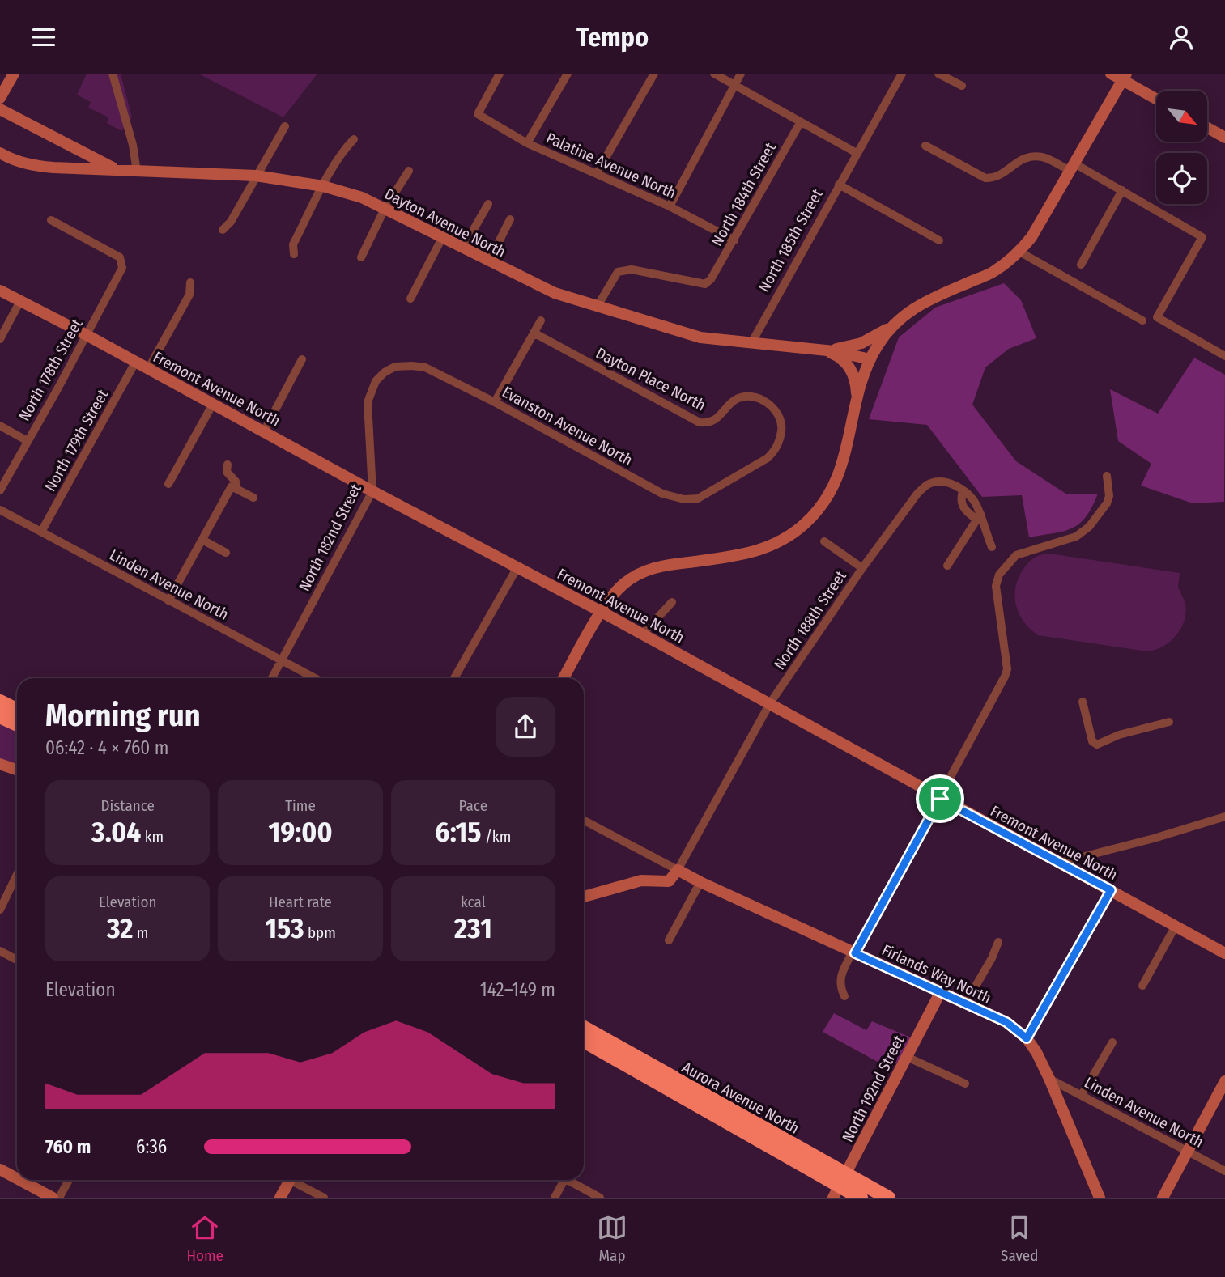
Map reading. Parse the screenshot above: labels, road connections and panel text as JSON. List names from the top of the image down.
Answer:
{
  "streets": {
    "highway": ["Aurora Avenue North"],
    "street": [
      "Palatine Avenue North",
      "North 184th Street",
      "Dayton Avenue North",
      "North 185th Street",
      "North 178th Street",
      "Dayton Place North",
      "Fremont Avenue North",
      "Evanston Avenue North",
      "North 179th Street",
      "North 182nd Street",
      "Linden Avenue North",
      "North 188th Street",
      "Firlands Way North",
      "North 192nd Street"
    ]
  },
  "crossings": [
    ["Palatine Avenue North", "North 184th Street"],
    ["North 184th Street", "Dayton Avenue North"],
    ["Dayton Avenue North", "North 185th Street"],
    ["North 178th Street", "Fremont Avenue North"],
    ["Dayton Place North", "Evanston Avenue North"],
    ["Fremont Avenue North", "North 179th Street"],
    ["Fremont Avenue North", "North 182nd Street"],
    ["Fremont Avenue North", "North 188th Street"],
    ["Evanston Avenue North", "North 182nd Street"],
    ["North 179th Street", "Linden Avenue North"],
    ["North 182nd Street", "Linden Avenue North"],
    ["Linden Avenue North", "Firlands Way North"],
    ["North 188th Street", "Firlands Way North"],
    ["Firlands Way North", "North 192nd Street"],
    ["North 192nd Street", "Aurora Avenue North"]
  ],
  "north": "bottom right",
  "page": {
    "header": "Tempo",
    "heading": ["Morning run", "06:42 · 4 × 760 m"],
    "stats": [
      ["Distance", "3.04 km"],
      ["Time", "19:00"],
      ["Pace", "6:15 /km"],
      ["Elevation", "32 m"],
      ["Heart rate", "153 bpm"],
      ["kcal", "231"]
    ],
    "chart": ["Elevation", "142–149 m"],
    "list": [
      {
        "name": "760 m",
        "note": "6:36"
      }
    ],
    "tabs": ["Home", "Map", "Saved"]
  }
}
